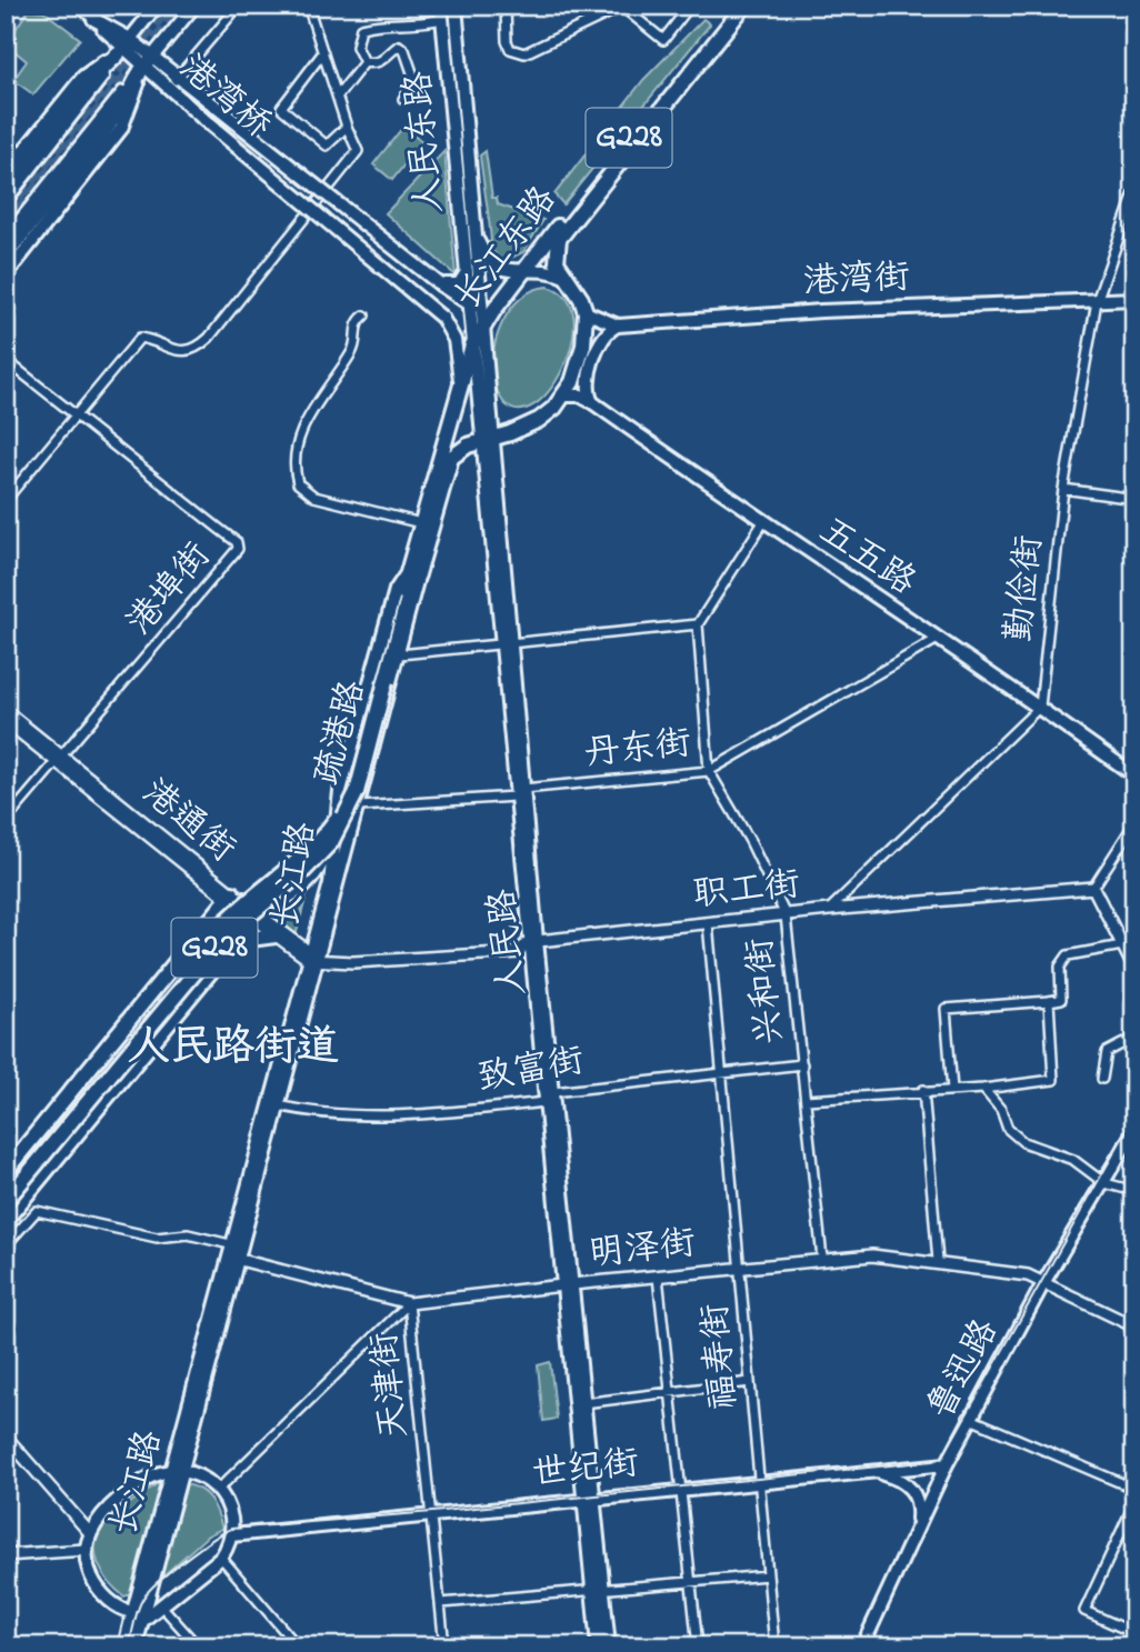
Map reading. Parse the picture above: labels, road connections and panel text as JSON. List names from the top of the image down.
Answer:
{
  "streets": {
    "highway": [
      "G228",
      "长江东路",
      "疏港路",
      "长江路"
    ],
    "main road": [
      "港湾桥",
      "人民东路",
      "港湾街",
      "五五路",
      "人民路",
      "鲁迅路",
      "世纪街"
    ],
    "street": [
      "勤俭街",
      "港埠街",
      "丹东街",
      "港通街",
      "职工街",
      "兴和街",
      "致富街",
      "明泽街",
      "福寿街",
      "天津街"
    ]
  },
  "crossings": [
    ["港湾桥", "长江路"],
    ["港湾桥", "人民路"],
    ["G228", "长江东路"],
    ["G228", "港湾街"],
    ["G228", "五五路"],
    ["G228", "长江路"],
    ["G228", "人民路"],
    ["人民东路", "人民路"],
    ["长江东路", "港湾街"],
    ["长江东路", "长江路"],
    ["长江东路", "人民路"],
    ["港湾街", "勤俭街"],
    ["五五路", "勤俭街"],
    ["五五路", "丹东街"],
    ["港埠街", "港通街"],
    ["疏港路", "长江路"],
    ["丹东街", "人民路"],
    ["丹东街", "兴和街"],
    ["港通街", "长江路"],
    ["港通街", "职工街"],
    ["长江路", "职工街"],
    ["长江路", "人民路"],
    ["长江路", "致富街"],
    ["长江路", "天津街"],
    ["职工街", "人民路"],
    ["职工街", "兴和街"],
    ["职工街", "福寿街"],
    ["人民路", "致富街"],
    ["人民路", "明泽街"],
    ["人民路", "世纪街"],
    ["兴和街", "致富街"],
    ["兴和街", "明泽街"],
    ["致富街", "福寿街"],
    ["明泽街", "福寿街"],
    ["明泽街", "鲁迅路"],
    ["明泽街", "天津街"],
    ["福寿街", "世纪街"],
    ["鲁迅路", "世纪街"],
    ["天津街", "世纪街"]
  ],
  "districts": ["人民路街道"]
}
